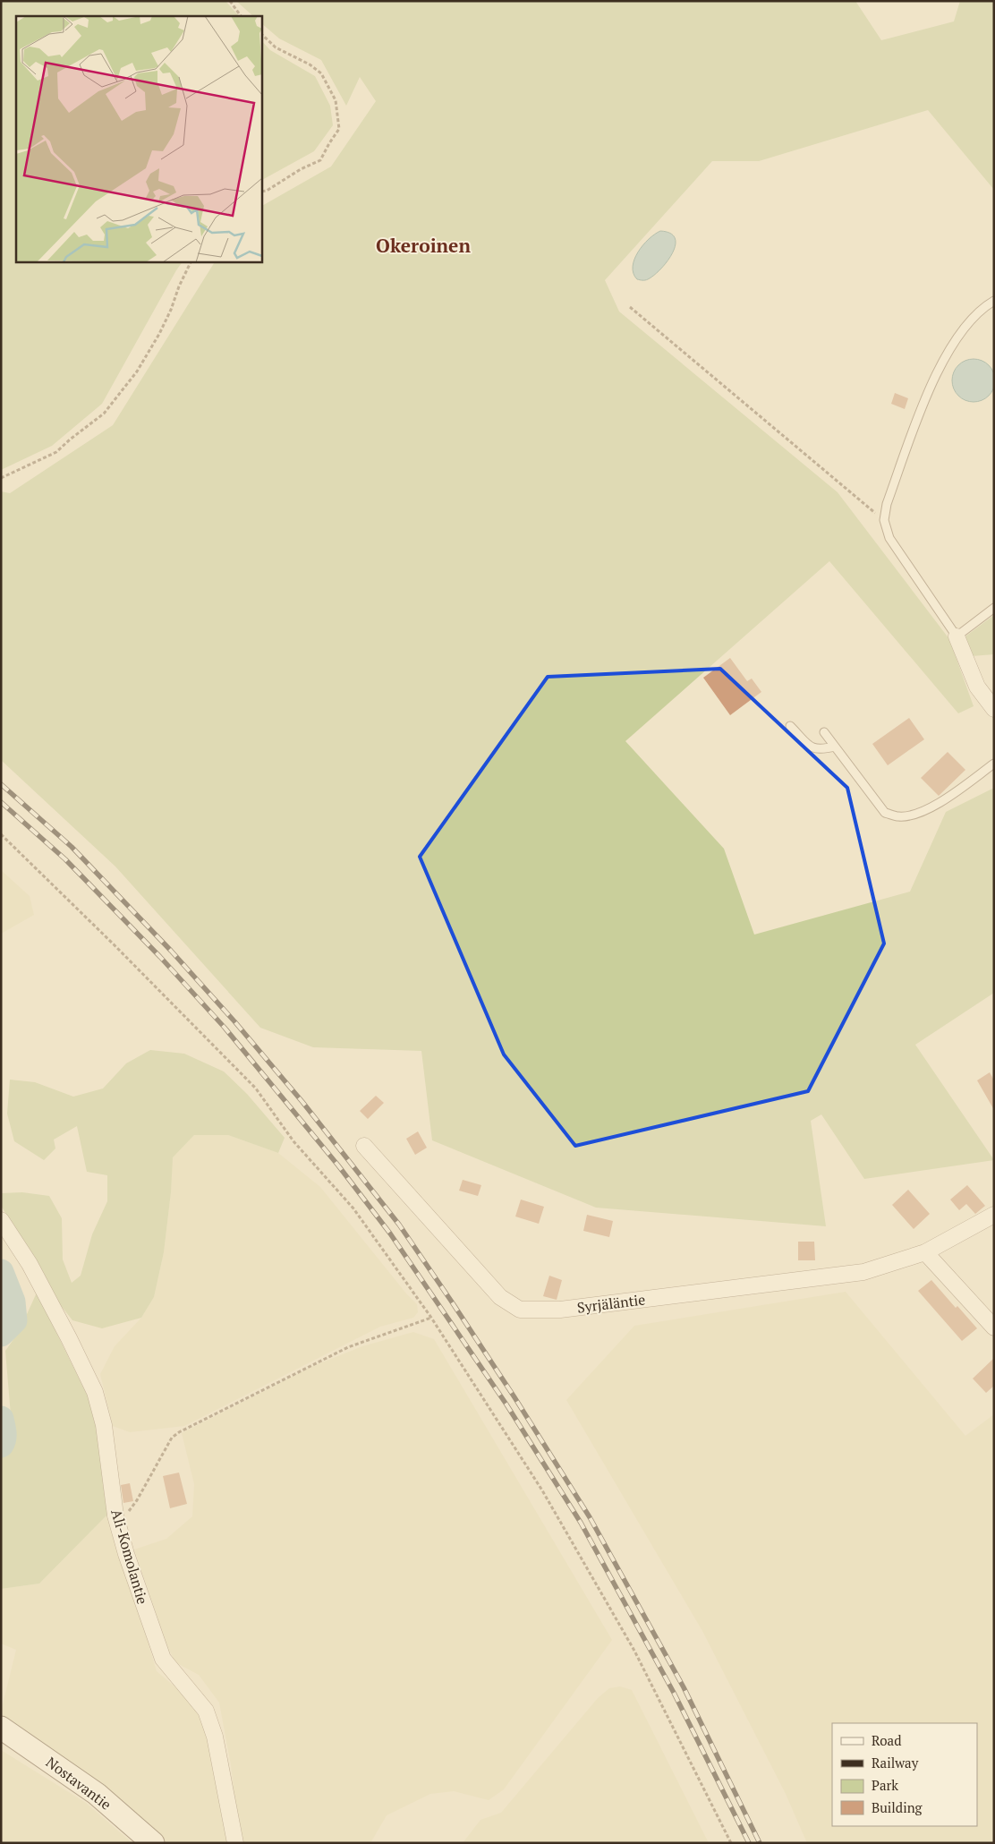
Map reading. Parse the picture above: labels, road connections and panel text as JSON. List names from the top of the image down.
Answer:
{
  "streets": {
    "street": ["Syrjäläntie", "Ali-Komolantie", "Nostavantie"]
  },
  "districts": ["Okeroinen"],
  "legend": [
    "Road",
    "Railway",
    "Park",
    "Building"
  ]
}
